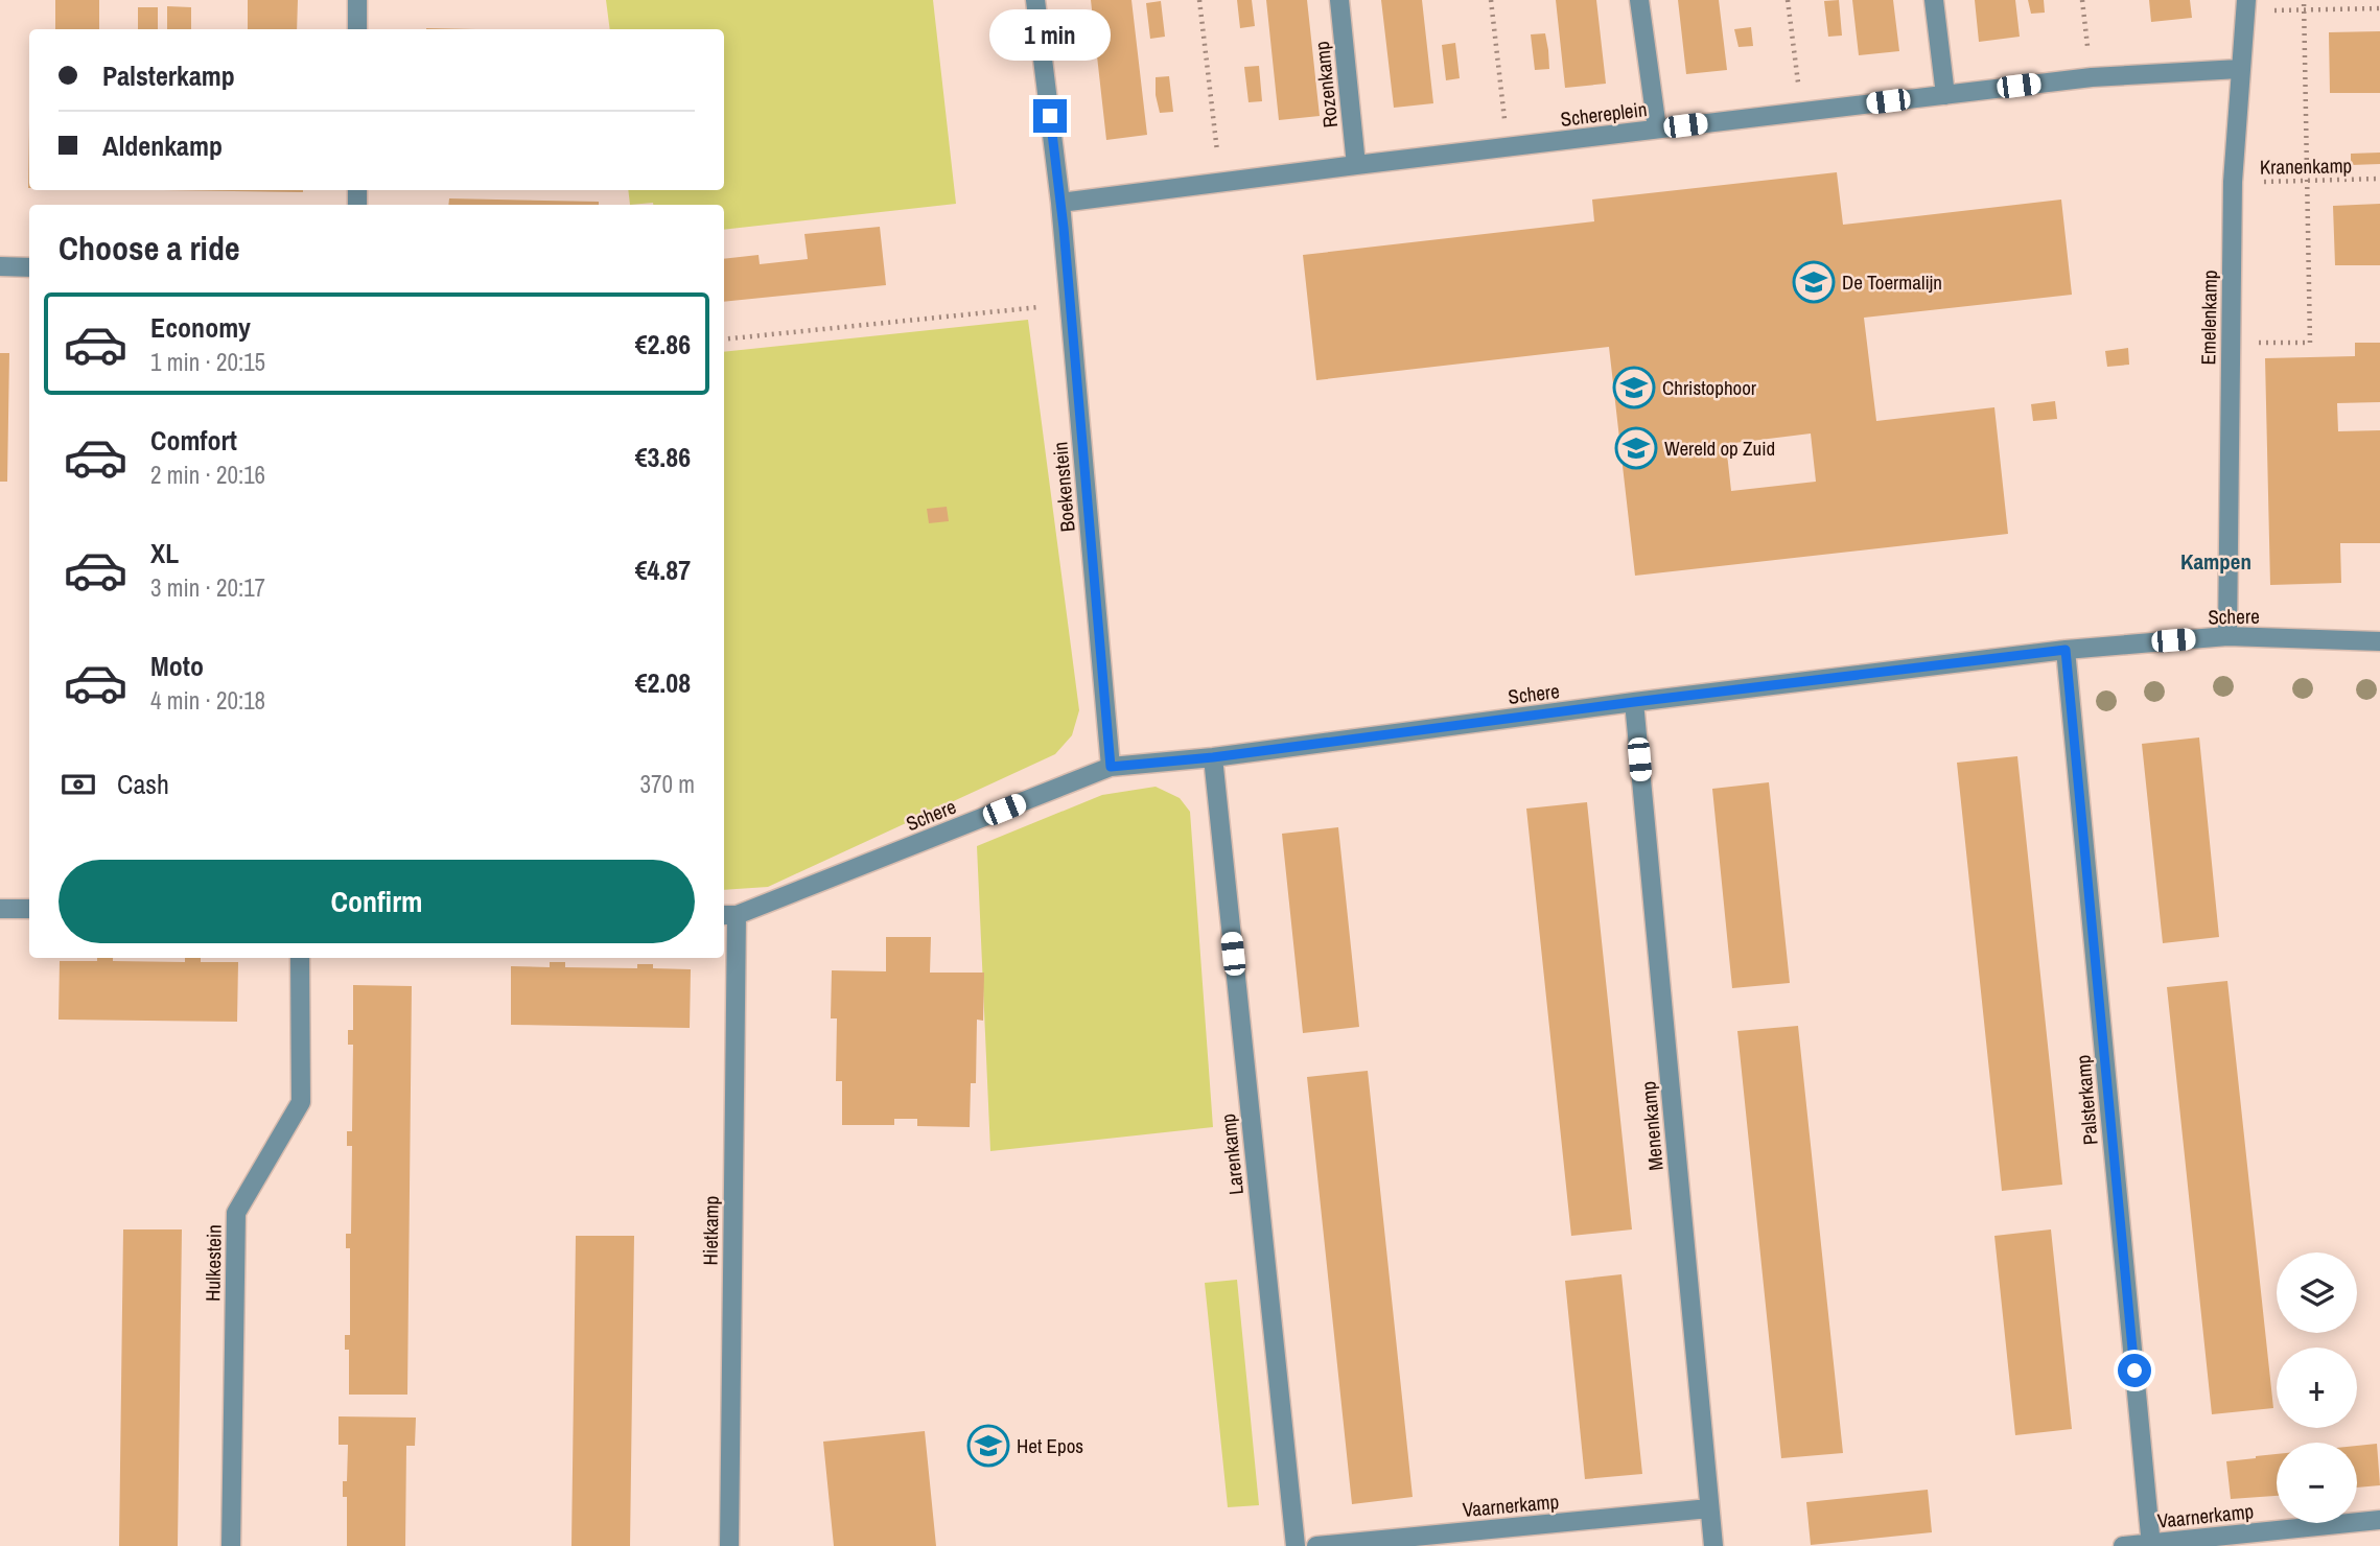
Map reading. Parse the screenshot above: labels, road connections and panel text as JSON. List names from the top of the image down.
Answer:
{
  "streets": {
    "street": [
      "Rozenkamp",
      "Schereplein",
      "Emelenkamp",
      "Boekenstein",
      "Schere",
      "Palsterkamp",
      "Menenkamp",
      "Larenkamp",
      "Hietkamp",
      "Hulkestein",
      "Vaarnerkamp"
    ],
    "path": ["Kranenkamp"]
  },
  "crossings": [
    ["Rozenkamp", "Schereplein"],
    ["Schereplein", "Emelenkamp"],
    ["Schereplein", "Boekenstein"],
    ["Kranenkamp", "Emelenkamp"],
    ["Emelenkamp", "Schere"],
    ["Boekenstein", "Schere"],
    ["Schere", "Palsterkamp"],
    ["Schere", "Menenkamp"],
    ["Schere", "Larenkamp"],
    ["Schere", "Hietkamp"],
    ["Palsterkamp", "Vaarnerkamp"],
    ["Menenkamp", "Vaarnerkamp"]
  ],
  "districts": ["Kampen"],
  "places": {
    "school or university": [
      "De Toermalijn",
      "Christophoor",
      "Wereld op Zuid",
      "Het Epos"
    ]
  },
  "page": {
    "bubble": "1 min",
    "banner": ["Palsterkamp", "Aldenkamp"],
    "heading": "Choose a ride",
    "list": [
      {
        "name": "Economy",
        "note": "1 min · 20:15",
        "value": "€2.86"
      },
      {
        "name": "Comfort",
        "note": "2 min · 20:16",
        "value": "€3.86"
      },
      {
        "name": "XL",
        "note": "3 min · 20:17",
        "value": "€4.87"
      },
      {
        "name": "Moto",
        "note": "4 min · 20:18",
        "value": "€2.08"
      }
    ],
    "pay": ["Cash", "370 m"],
    "buttons": "Confirm",
    "map_buttons": ["+", "−"]
  }
}
